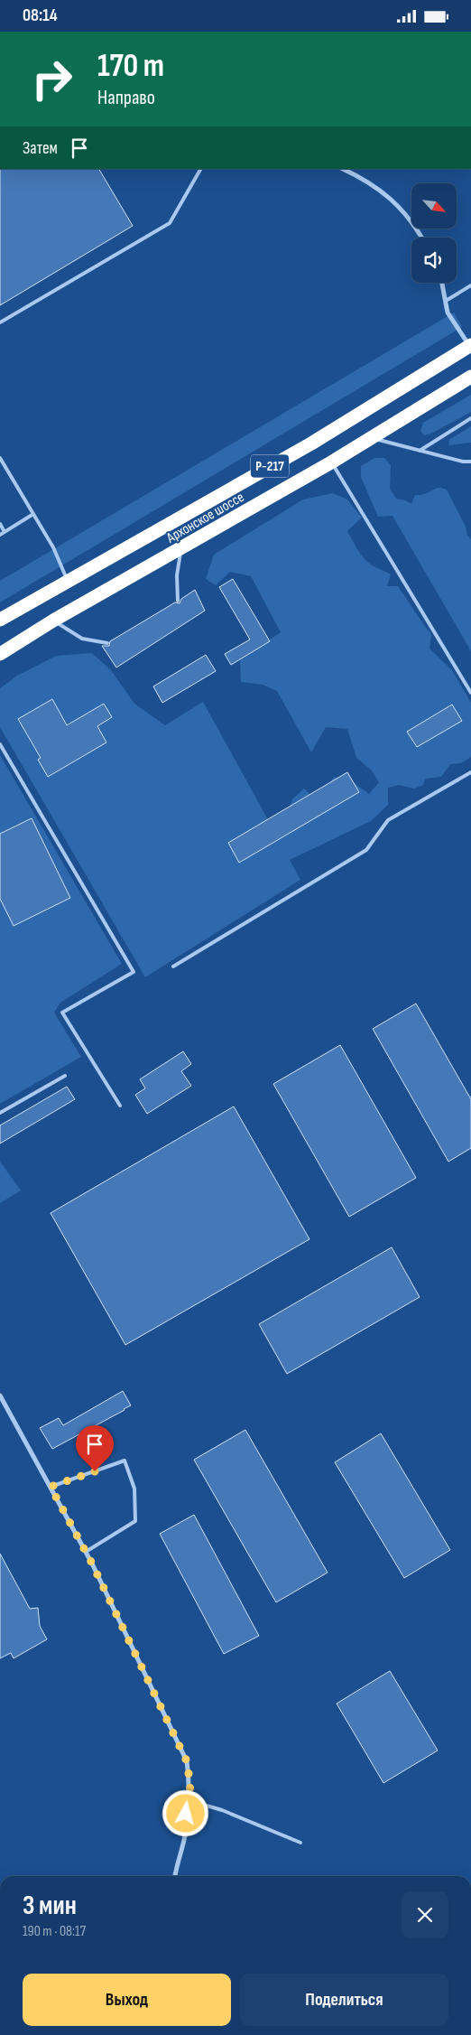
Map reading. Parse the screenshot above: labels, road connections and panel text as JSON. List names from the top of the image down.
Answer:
{
  "streets": {
    "highway": ["Р-217", "Архонское шоссе"]
  },
  "north": "bottom right",
  "page": {
    "status": "08:14",
    "turn": ["170 m", "Направо"],
    "then": "Затем",
    "heading": ["3 мин", "190 m · 08:17"],
    "buttons": ["Выход", "Поделиться"]
  }
}
